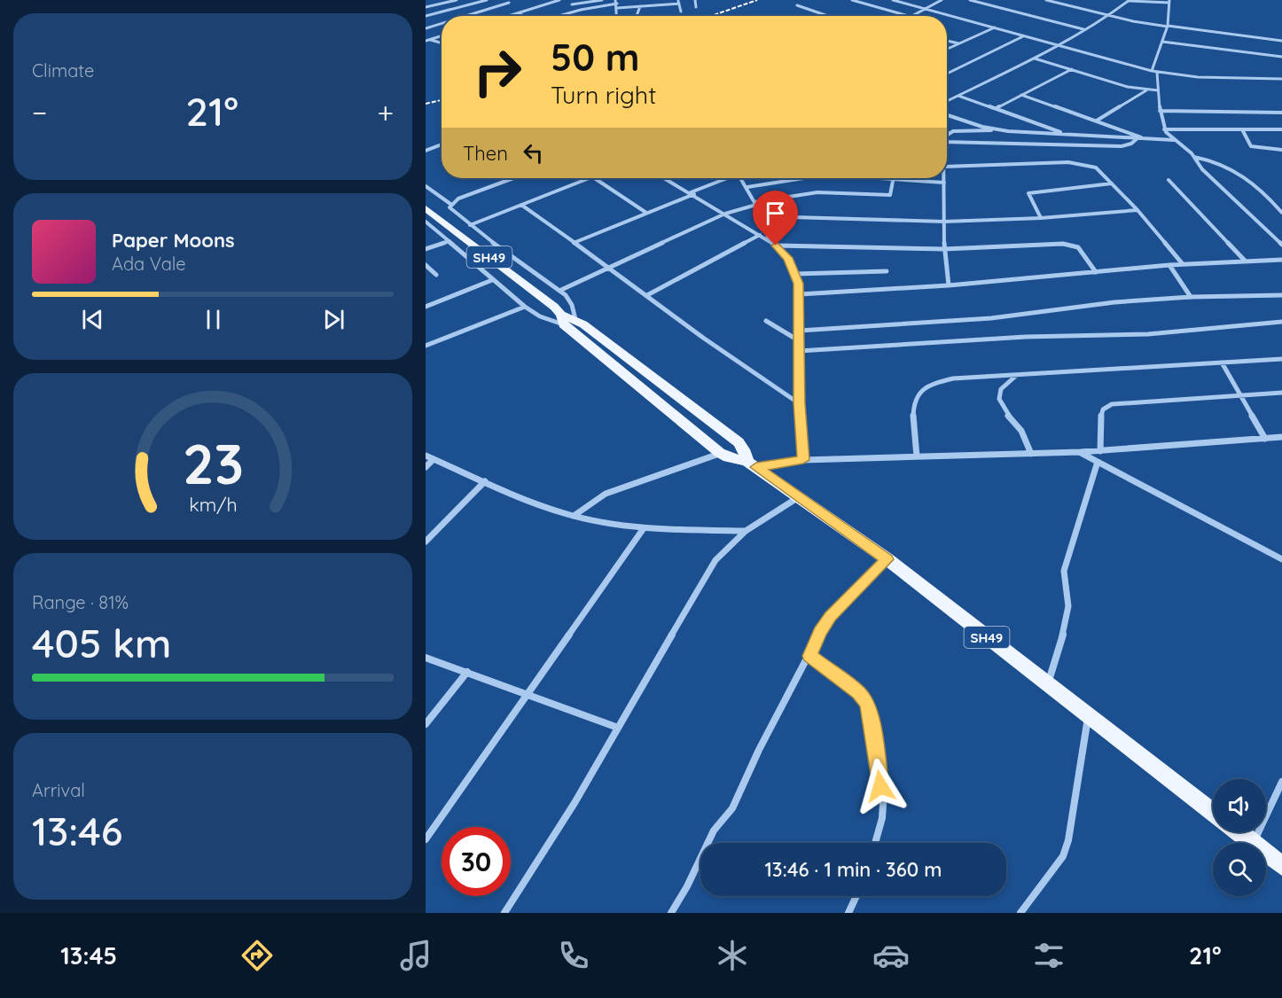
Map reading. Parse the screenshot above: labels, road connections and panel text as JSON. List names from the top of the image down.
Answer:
{
  "streets": {
    "main road": ["SH49"]
  },
  "page": {
    "tile": [
      "Climate",
      ["Range · 81%", "405 km"],
      ["Arrival", "13:46"]
    ],
    "turn": ["50 m", "Turn right"],
    "heat": ["−", "21°", "+"],
    "then": "Then",
    "song": ["Paper Moons", "Ada Vale"],
    "limit": "30",
    "trip": "13:46 · 1 min · 360 m",
    "tabs": ["13:45", "21°"],
    "gauge": ["23", "km/h"]
  }
}
